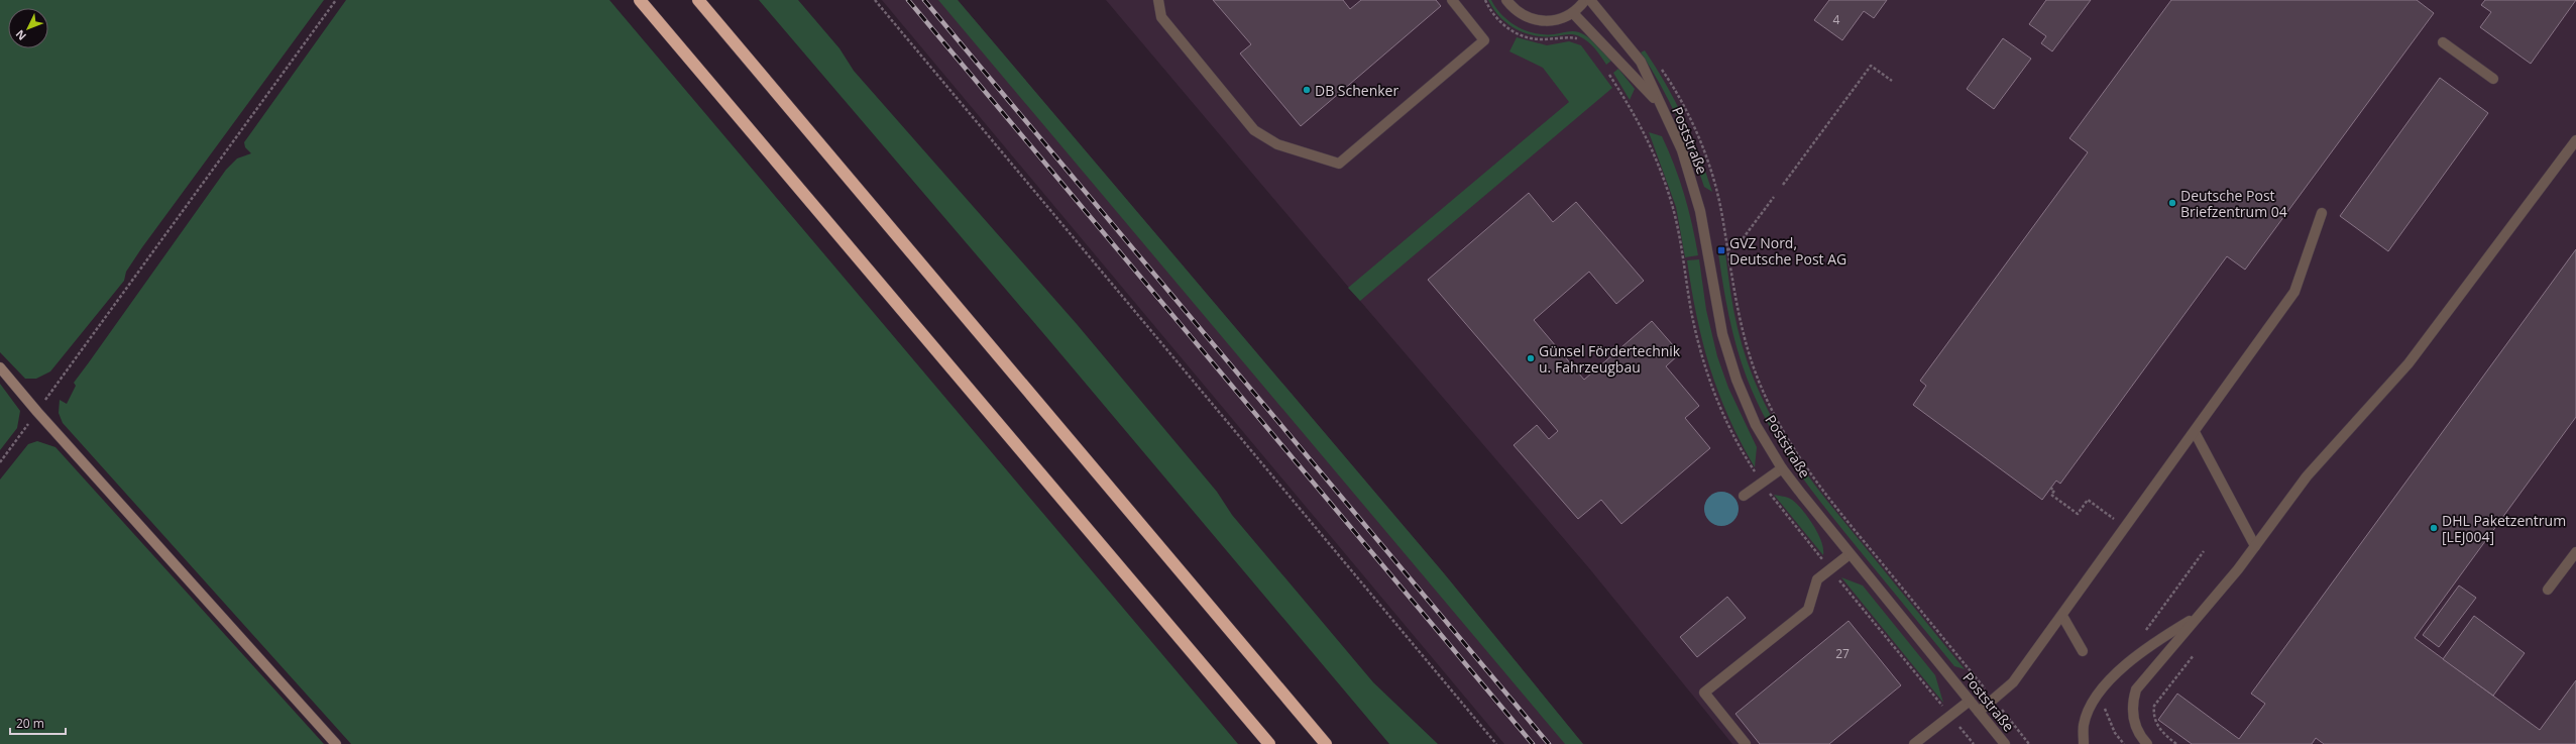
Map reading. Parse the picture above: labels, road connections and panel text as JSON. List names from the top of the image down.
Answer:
{
  "streets": {
    "street": ["Poststraße"]
  },
  "places": {
    "other": [
      "DB Schenker",
      "Deutsche Post Briefzentrum 04",
      "Günsel Fördertechnik u. Fahrzeugbau",
      "DHL Paketzentrum [LEJ004]"
    ],
    "transit": ["GVZ Nord, Deutsche Post AG"]
  },
  "house_numbers": ["4", "27"],
  "scale_bar": "20 m",
  "north": "bottom left"
}
